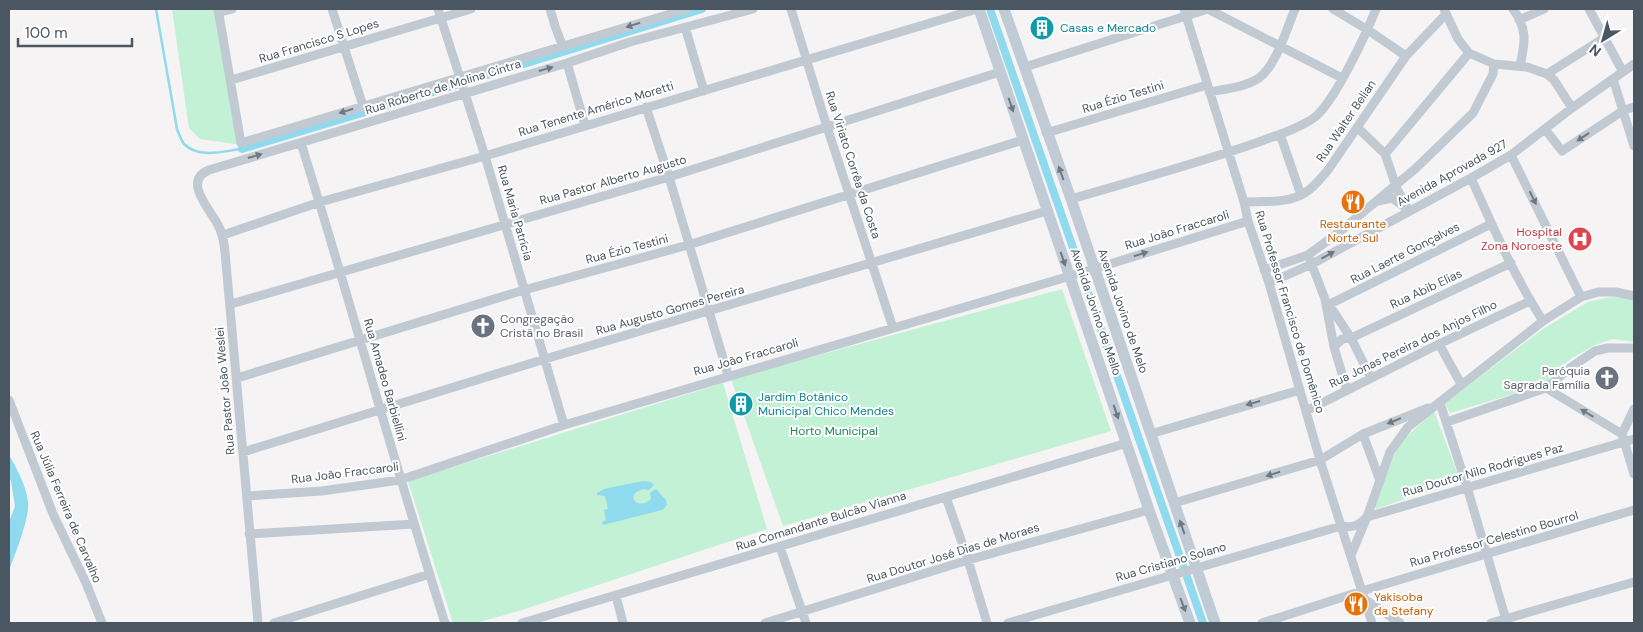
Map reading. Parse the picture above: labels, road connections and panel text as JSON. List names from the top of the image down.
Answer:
{
  "streets": {
    "main road": ["Avenida Jovino de Melo", "Avenida Jovino de Mello"],
    "street": [
      "Rua Francisco S Lopes",
      "Rua Roberto de Molina Cintra",
      "Rua Ézio Testini",
      "Rua Tenente Américo Moretti",
      "Rua Walter Belian",
      "Rua Viriato Corrêa da Costa",
      "Avenida Aprovada 927",
      "Rua Pastor Alberto Augusto",
      "Rua Maria Patrícia",
      "Rua João Fraccaroli",
      "Rua Laerte Gonçalves",
      "Rua Abib Elias",
      "Rua Augusto Gomes Pereira",
      "Rua Professor Francisco de Domênico",
      "Rua Jonas Pereira dos Anjos Filho",
      "Rua Amadeo Barbiellini",
      "Rua Pastor João Weslei",
      "Rua Doutor Nilo Rodrigues Paz",
      "Rua Júlia Ferreira de Carvalho",
      "Rua Comandante Bulcão Vianna",
      "Rua Professor Celestino Bourrol",
      "Rua Doutor José Dias de Moraes",
      "Rua Cristiano Solano"
    ]
  },
  "crossings": [
    ["Rua Francisco S Lopes", "Rua Roberto de Molina Cintra"],
    ["Rua Francisco S Lopes", "Rua Maria Patrícia"],
    ["Rua Roberto de Molina Cintra", "Rua Maria Patrícia"],
    ["Rua Roberto de Molina Cintra", "Rua Amadeo Barbiellini"],
    ["Rua Roberto de Molina Cintra", "Rua Pastor João Weslei"],
    ["Rua Ézio Testini", "Rua Viriato Corrêa da Costa"],
    ["Rua Ézio Testini", "Rua Maria Patrícia"],
    ["Rua Ézio Testini", "Avenida Jovino de Melo"],
    ["Rua Ézio Testini", "Avenida Jovino de Mello"],
    ["Rua Ézio Testini", "Rua Professor Francisco de Domênico"],
    ["Rua Ézio Testini", "Rua Amadeo Barbiellini"],
    ["Rua Ézio Testini", "Rua Pastor João Weslei"],
    ["Rua Tenente Américo Moretti", "Rua Viriato Corrêa da Costa"],
    ["Rua Tenente Américo Moretti", "Rua Maria Patrícia"],
    ["Rua Tenente Américo Moretti", "Avenida Jovino de Mello"],
    ["Rua Tenente Américo Moretti", "Rua Amadeo Barbiellini"],
    ["Rua Tenente Américo Moretti", "Rua Pastor João Weslei"],
    ["Rua Viriato Corrêa da Costa", "Rua Pastor Alberto Augusto"],
    ["Rua Viriato Corrêa da Costa", "Rua João Fraccaroli"],
    ["Rua Viriato Corrêa da Costa", "Rua Augusto Gomes Pereira"],
    ["Avenida Aprovada 927", "Rua Professor Francisco de Domênico"],
    ["Rua Pastor Alberto Augusto", "Rua Maria Patrícia"],
    ["Rua Pastor Alberto Augusto", "Avenida Jovino de Mello"],
    ["Rua Pastor Alberto Augusto", "Rua Amadeo Barbiellini"],
    ["Rua Pastor Alberto Augusto", "Rua Pastor João Weslei"],
    ["Rua Maria Patrícia", "Rua João Fraccaroli"],
    ["Rua Maria Patrícia", "Rua Augusto Gomes Pereira"],
    ["Rua João Fraccaroli", "Avenida Jovino de Melo"],
    ["Rua João Fraccaroli", "Avenida Jovino de Mello"],
    ["Rua João Fraccaroli", "Rua Professor Francisco de Domênico"],
    ["Rua João Fraccaroli", "Rua Amadeo Barbiellini"],
    ["Rua João Fraccaroli", "Rua Pastor João Weslei"],
    ["Rua Augusto Gomes Pereira", "Avenida Jovino de Mello"],
    ["Rua Augusto Gomes Pereira", "Rua Amadeo Barbiellini"],
    ["Rua Augusto Gomes Pereira", "Rua Pastor João Weslei"],
    ["Avenida Jovino de Melo", "Rua Cristiano Solano"],
    ["Avenida Jovino de Mello", "Rua Comandante Bulcão Vianna"],
    ["Avenida Jovino de Mello", "Rua Doutor José Dias de Moraes"],
    ["Avenida Jovino de Mello", "Rua Cristiano Solano"],
    ["Rua Professor Francisco de Domênico", "Rua Jonas Pereira dos Anjos Filho"],
    ["Rua Professor Francisco de Domênico", "Rua Doutor Nilo Rodrigues Paz"],
    ["Rua Professor Francisco de Domênico", "Rua Professor Celestino Bourrol"],
    ["Rua Professor Francisco de Domênico", "Rua Cristiano Solano"],
    ["Rua Doutor Nilo Rodrigues Paz", "Rua Cristiano Solano"]
  ],
  "one_way": ["Avenida Jovino de Mello"],
  "parks": ["Horto Municipal"],
  "places": {
    "building": ["Casas e Mercado", "Jardim Botânico Municipal Chico Mendes"],
    "restaurant": ["Restaurante Norte Sul", "Yakisoba da Stefany"],
    "hospital": ["Hospital Zona Noroeste"],
    "church": ["Congregação Cristã no Brasil", "Paróquia Sagrada Família"]
  },
  "scale_bar": "100 m",
  "north": "bottom left"
}
